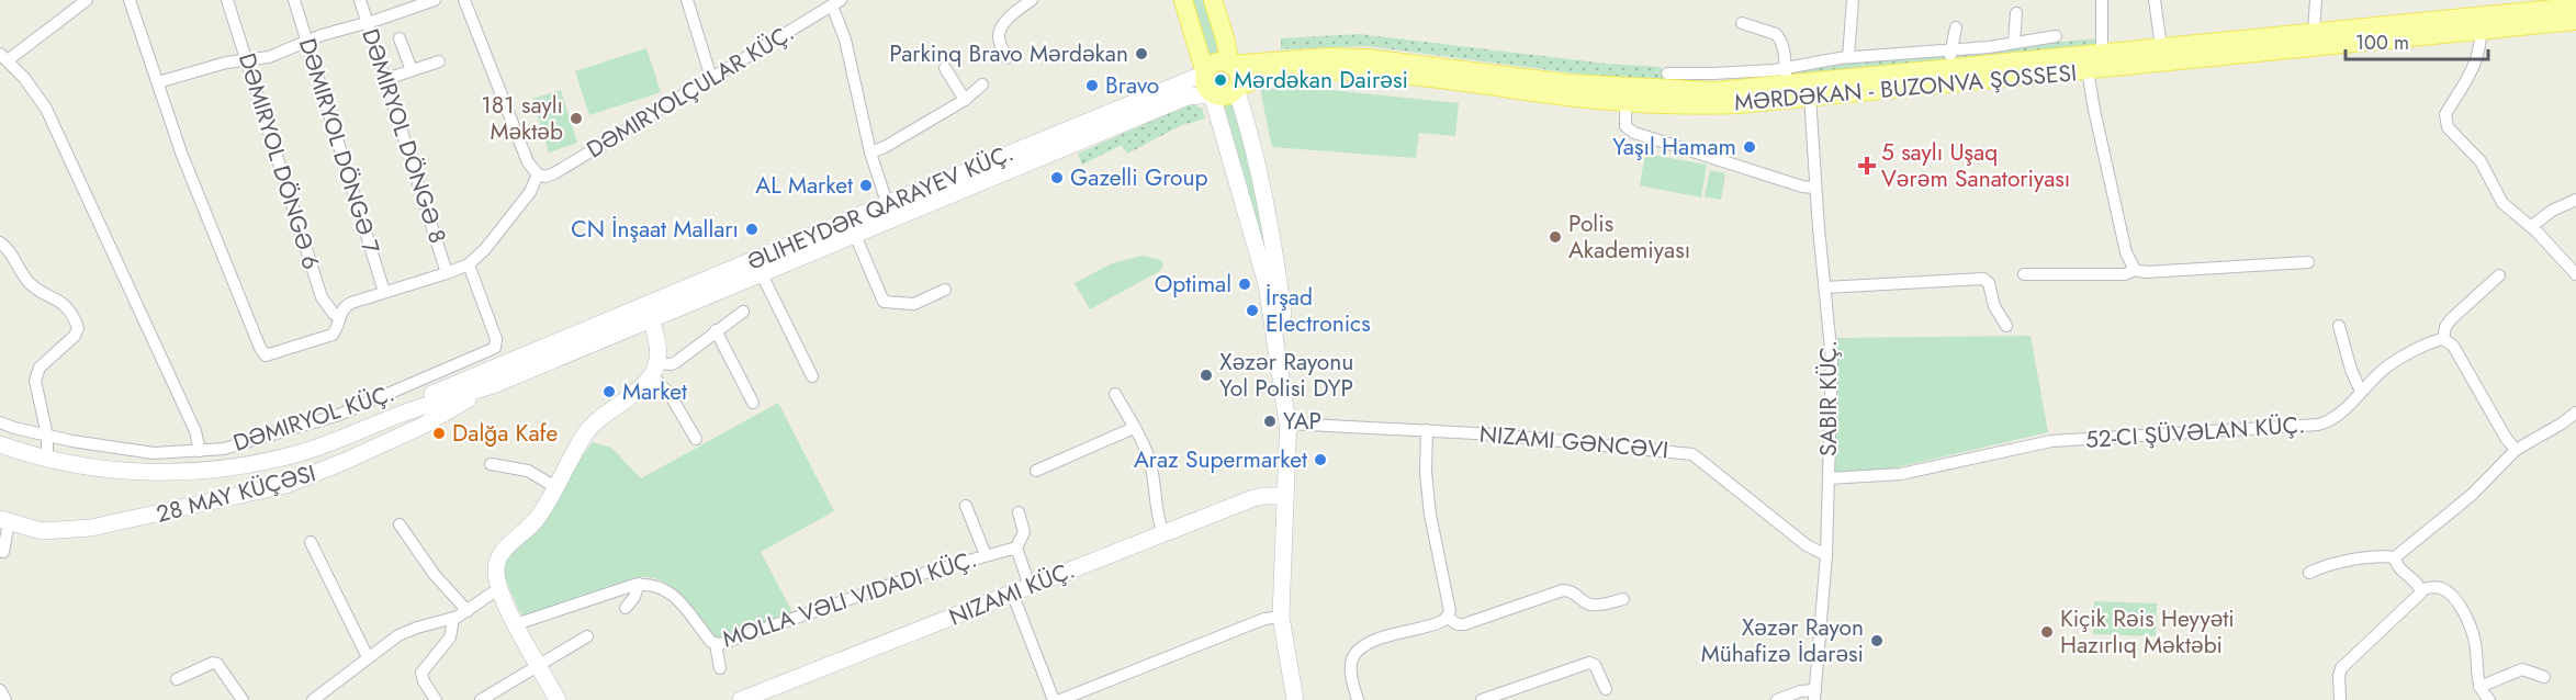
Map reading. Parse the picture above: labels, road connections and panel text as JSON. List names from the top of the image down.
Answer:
{
  "streets": {
    "main road": [
      "MƏRDƏKAN - BUZONVA ŞOSSESI",
      "ƏLIHEYDƏR QARAYEV KÜÇ.",
      "DƏMIRYOL KÜÇ.",
      "28 MAY KÜÇƏSI",
      "NIZAMI KÜÇ."
    ],
    "street": [
      "DƏMIRYOLÇULAR KÜÇ.",
      "DƏMIRYOL DÖNGƏ 8",
      "DƏMIRYOL DÖNGƏ 7",
      "DƏMIRYOL DÖNGƏ 6",
      "SABIR KÜÇ.",
      "52-CI ŞÜVƏLAN KÜÇ.",
      "NIZAMI GƏNCƏVI",
      "MOLLA VƏLI VIDADI KÜÇ."
    ]
  },
  "crossings": [
    ["MƏRDƏKAN - BUZONVA ŞOSSESI", "ƏLIHEYDƏR QARAYEV KÜÇ."],
    ["MƏRDƏKAN - BUZONVA ŞOSSESI", "SABIR KÜÇ."],
    ["ƏLIHEYDƏR QARAYEV KÜÇ.", "DƏMIRYOL KÜÇ."],
    ["ƏLIHEYDƏR QARAYEV KÜÇ.", "28 MAY KÜÇƏSI"],
    ["SABIR KÜÇ.", "52-CI ŞÜVƏLAN KÜÇ."],
    ["SABIR KÜÇ.", "NIZAMI GƏNCƏVI"],
    ["DƏMIRYOL KÜÇ.", "28 MAY KÜÇƏSI"]
  ],
  "places": {
    "other": [
      "Parkinq Bravo Mərdəkan",
      "Mərdəkan Dairəsi",
      "Bravo",
      "181 saylı Məktəb",
      "Yaşıl Hamam",
      "Gazelli Group",
      "AL Market",
      "CN İnşaat Malları",
      "Polis Akademiyası",
      "Optimal",
      "İrşad Electronics",
      "Xəzər Rayonu Yol Polisi DYP",
      "Market",
      "YAP",
      "Dalğa Kafe",
      "Araz Supermarket",
      "Kiçik Rəis Heyyəti Hazırlıq Məktəbi",
      "Xəzər Rayon Mühafizə İdarəsi"
    ],
    "health": ["5 saylı Uşaq Vərəm Sanatoriyası"]
  },
  "scale_bar": "100 m"
}
